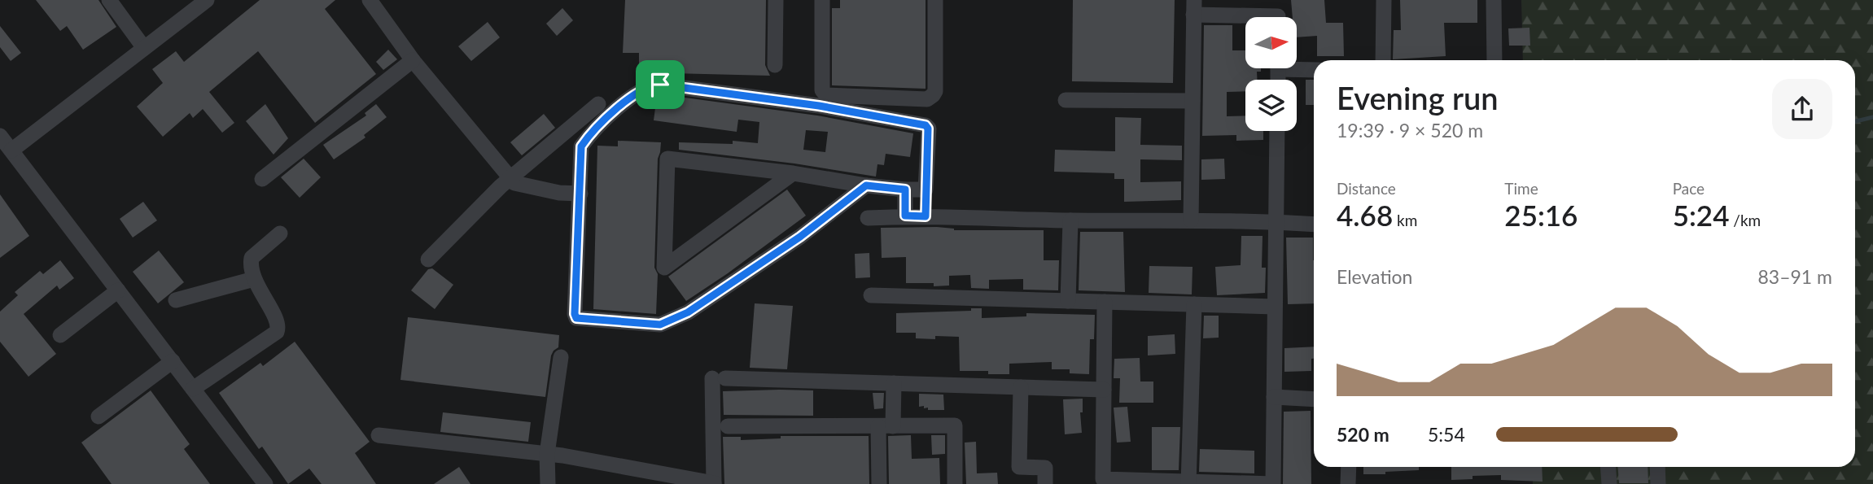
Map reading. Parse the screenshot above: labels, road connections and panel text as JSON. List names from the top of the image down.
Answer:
{
  "north": "right",
  "page": {
    "heading": ["Evening run", "19:39 · 9 × 520 m"],
    "stats": [
      ["Distance", "4.68 km"],
      ["Time", "25:16"],
      ["Pace", "5:24 /km"]
    ],
    "chart": ["Elevation", "83–91 m"],
    "list": [
      {
        "name": "520 m",
        "note": "5:54"
      }
    ]
  }
}
